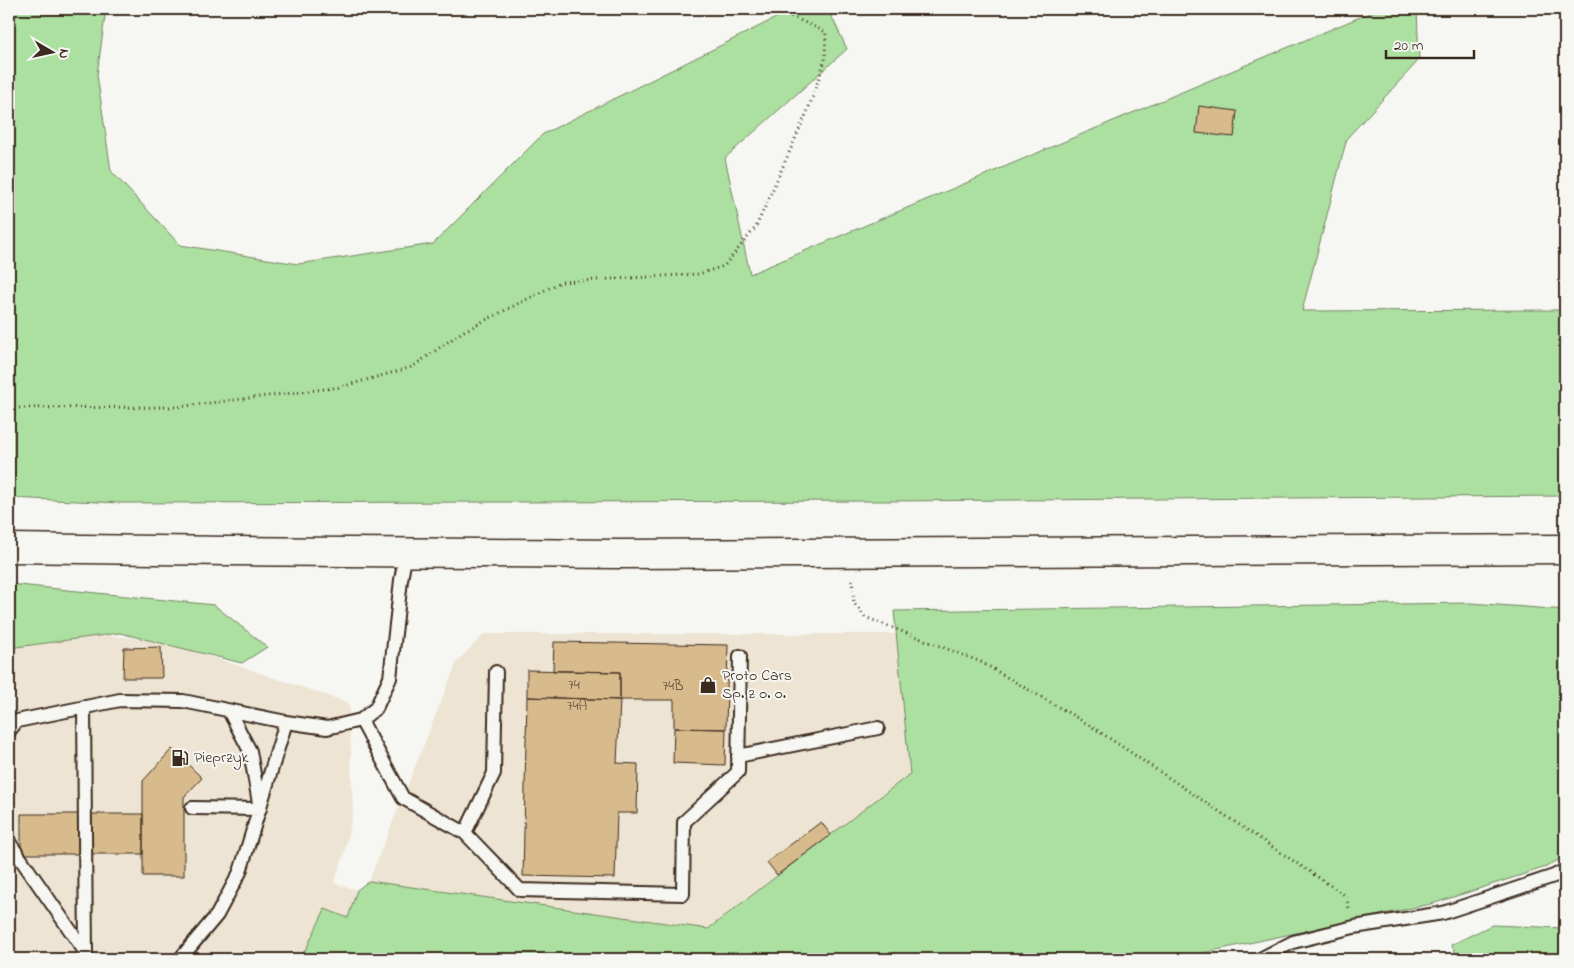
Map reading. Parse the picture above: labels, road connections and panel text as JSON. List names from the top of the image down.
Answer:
{
  "places": {
    "shop": ["Proto Cars Sp. z o. o."],
    "fuel station": ["Pieprzyk"]
  },
  "house_numbers": ["74", "74B", "74A"],
  "scale_bar": "20 m",
  "north": "right"
}
